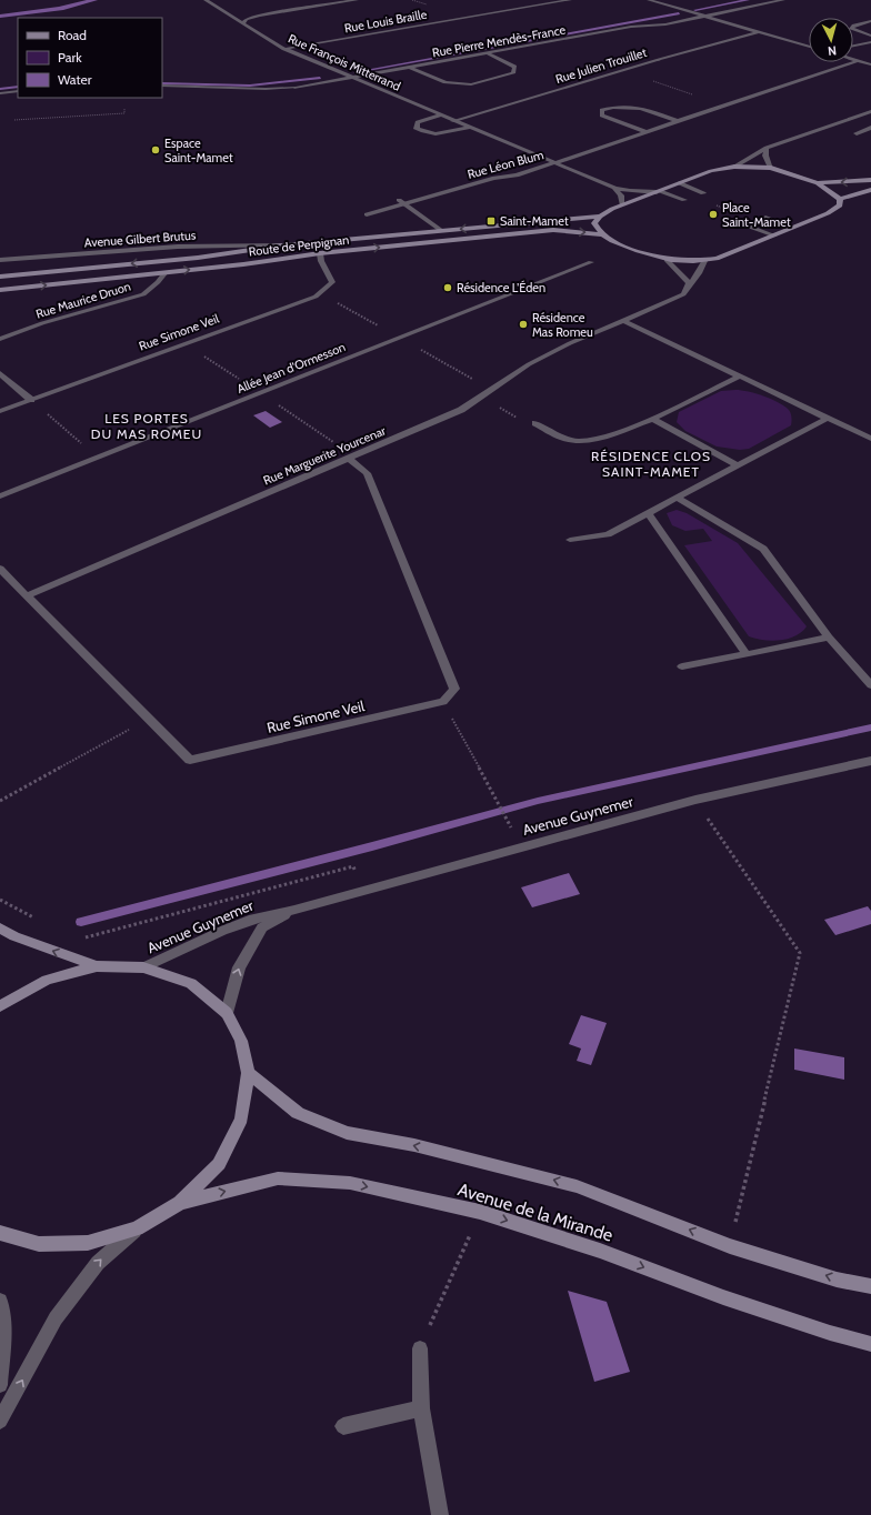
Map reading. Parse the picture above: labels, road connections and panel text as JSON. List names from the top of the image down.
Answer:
{
  "streets": {
    "main road": ["Route de Perpignan", "Avenue de la Mirande"],
    "street": [
      "Rue Louis Braille",
      "Rue Pierre Mendès-France",
      "Rue François Mitterrand",
      "Rue Julien Trouillet",
      "Rue Léon Blum",
      "Avenue Gilbert Brutus",
      "Rue Maurice Druon",
      "Rue Simone Veil",
      "Allée Jean d'Ormesson",
      "Rue Marguerite Yourcenar",
      "Avenue Guynemer"
    ]
  },
  "crossings": [
    ["Rue Louis Braille", "Rue François Mitterrand"],
    ["Rue Pierre Mendès-France", "Rue François Mitterrand"],
    ["Rue François Mitterrand", "Rue Julien Trouillet"],
    ["Rue François Mitterrand", "Rue Léon Blum"],
    ["Avenue Gilbert Brutus", "Route de Perpignan"],
    ["Route de Perpignan", "Rue Maurice Druon"],
    ["Route de Perpignan", "Rue Simone Veil"],
    ["Rue Simone Veil", "Rue Marguerite Yourcenar"]
  ],
  "districts": ["LES PORTES DU MAS ROMEU", "RÉSIDENCE CLOS SAINT-MAMET"],
  "places": {
    "other": [
      "Espace Saint-Mamet",
      "Place Saint-Mamet",
      "Résidence L'Éden",
      "Résidence Mas Romeu"
    ],
    "transit": ["Saint-Mamet"]
  },
  "legend": ["Road", "Park", "Water"],
  "north": "bottom"
}
